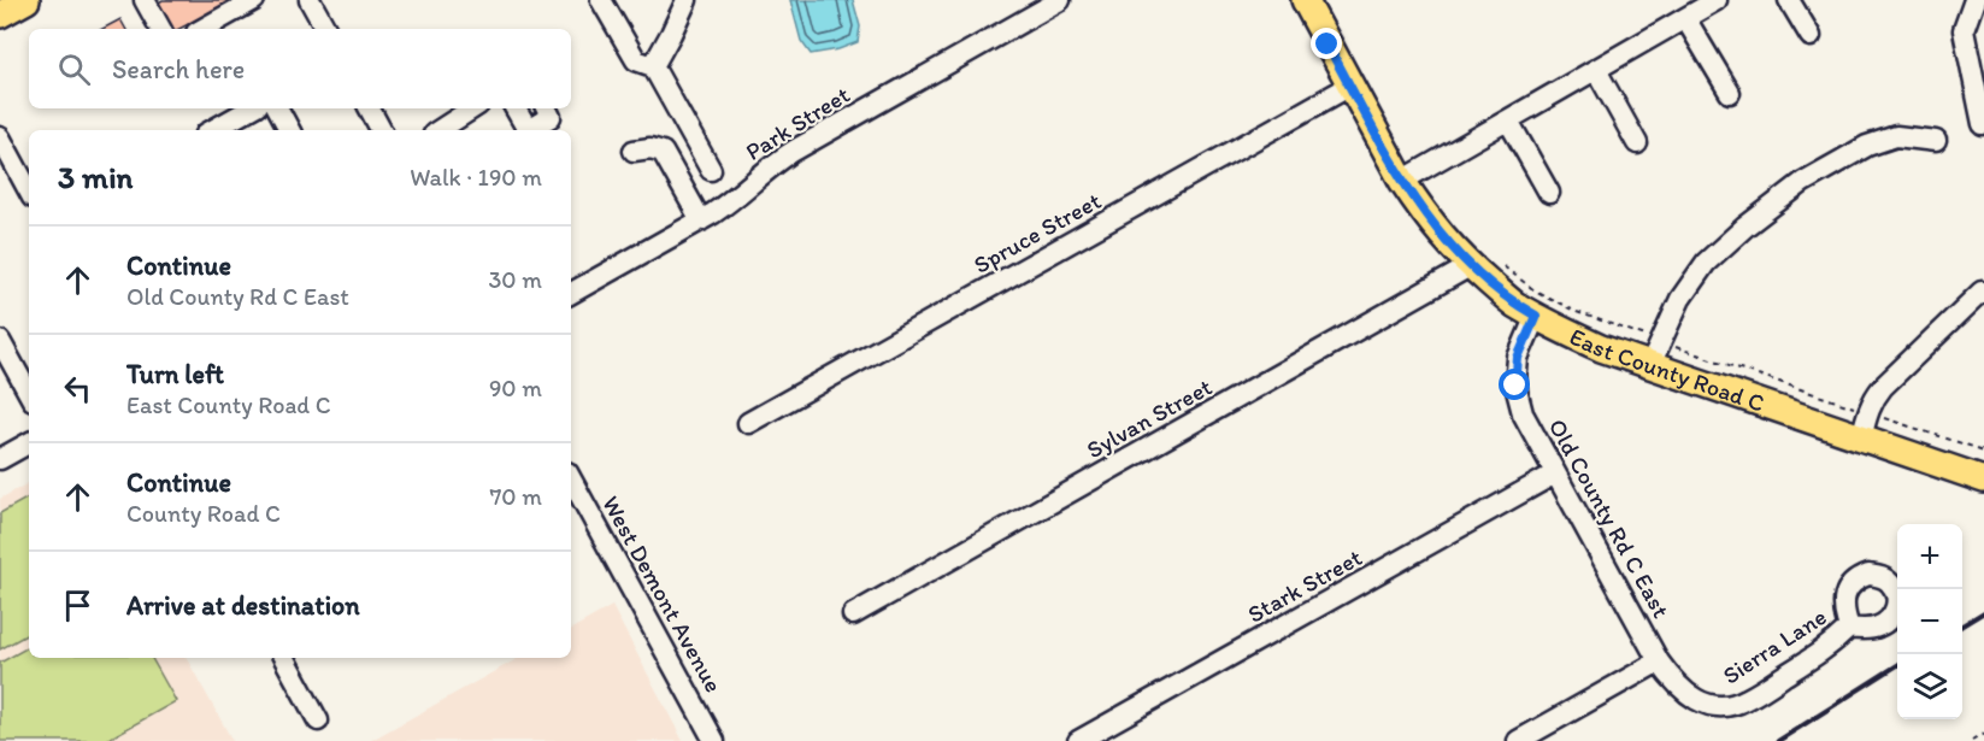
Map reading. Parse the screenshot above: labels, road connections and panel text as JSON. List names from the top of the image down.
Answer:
{
  "streets": {
    "main road": ["East County Road C"],
    "street": [
      "Park Street",
      "Spruce Street",
      "Sylvan Street",
      "Old County Rd C East",
      "Stark Street",
      "West Demont Avenue",
      "Sierra Lane"
    ]
  },
  "crossings": [
    ["Spruce Street", "East County Road C"],
    ["East County Road C", "Sylvan Street"],
    ["East County Road C", "Old County Rd C East"],
    ["Old County Rd C East", "Stark Street"],
    ["Old County Rd C East", "Sierra Lane"]
  ],
  "page": {
    "search": "Search here",
    "heading": ["3 min", "Walk · 190 m"],
    "list": [
      ["Continue", "Old County Rd C East", "30 m"],
      ["Turn left", "East County Road C", "90 m"],
      ["Continue", "County Road C", "70 m"],
      "Arrive at destination"
    ],
    "map_buttons": ["+", "−"]
  }
}
